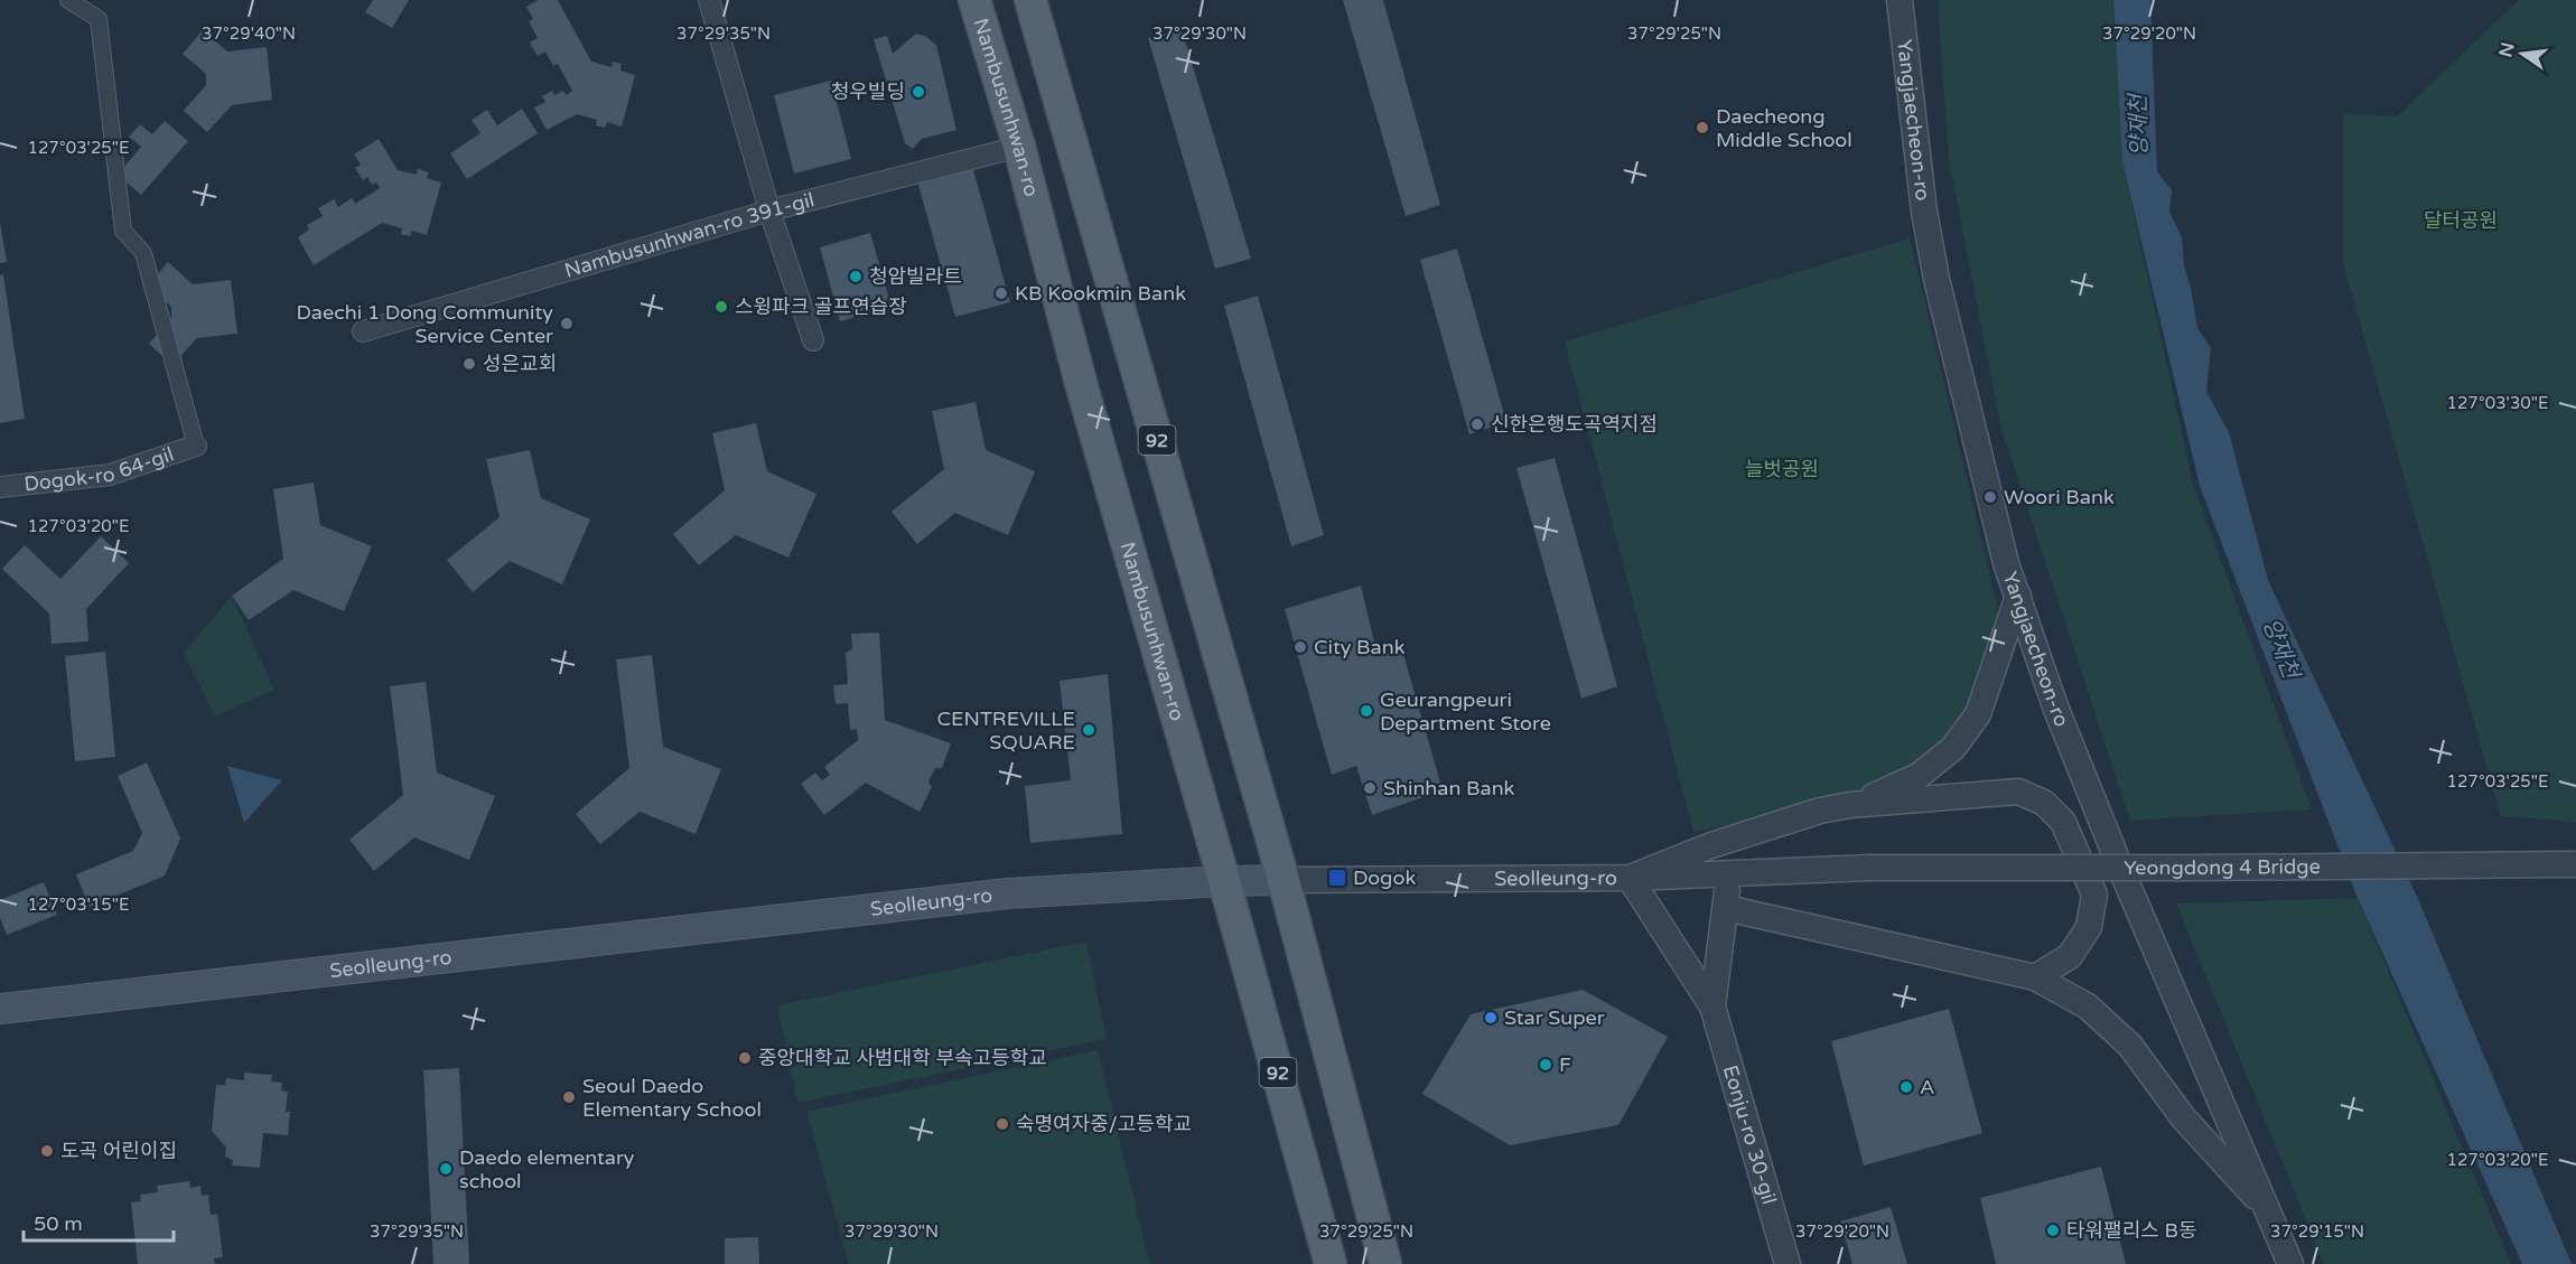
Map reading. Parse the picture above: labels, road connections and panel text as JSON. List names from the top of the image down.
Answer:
{
  "streets": {
    "main road": ["Nambusunhwan-ro", "92", "Seolleung-ro"],
    "street": [
      "Yangjaecheon-ro",
      "Nambusunhwan-ro 391-gil",
      "Dogok-ro 64-gil",
      "Yeongdong 4 Bridge",
      "Eonju-ro 30-gil"
    ]
  },
  "crossings": [
    ["Nambusunhwan-ro", "Nambusunhwan-ro 391-gil"],
    ["Nambusunhwan-ro", "Seolleung-ro"],
    ["92", "Seolleung-ro"],
    ["Yeongdong 4 Bridge", "Seolleung-ro"]
  ],
  "water": ["양재천"],
  "parks": ["달터공원", "늘벗공원"],
  "places": {
    "other": [
      "청우빌딩",
      "Daecheong Middle School",
      "청암빌라트",
      "KB Kookmin Bank",
      "스윙파크 골프연습장",
      "Daechi 1 Dong Community Service Center",
      "성은교회",
      "신한은행도곡역지점",
      "Woori Bank",
      "City Bank",
      "Geurangpeuri Department Store",
      "CENTREVILLE SQUARE",
      "Shinhan Bank",
      "Star Super",
      "중앙대학교 사범대학 부속고등학교",
      "F",
      "A",
      "Seoul Daedo Elementary School",
      "숙명여자중/고등학교",
      "도곡 어린이집",
      "Daedo elementary school",
      "타워팰리스 B동"
    ],
    "transit": ["Dogok"]
  },
  "scale_bar": "50 m",
  "north": "left",
  "coordinates": [
    "37°29'40\"N",
    "37°29'35\"N",
    "37°29'30\"N",
    "37°29'25\"N",
    "37°29'20\"N",
    "127°03'25\"E",
    "127°03'30\"E",
    "127°03'20\"E",
    "127°03'15\"E",
    "37°29'15\"N"
  ]
}
